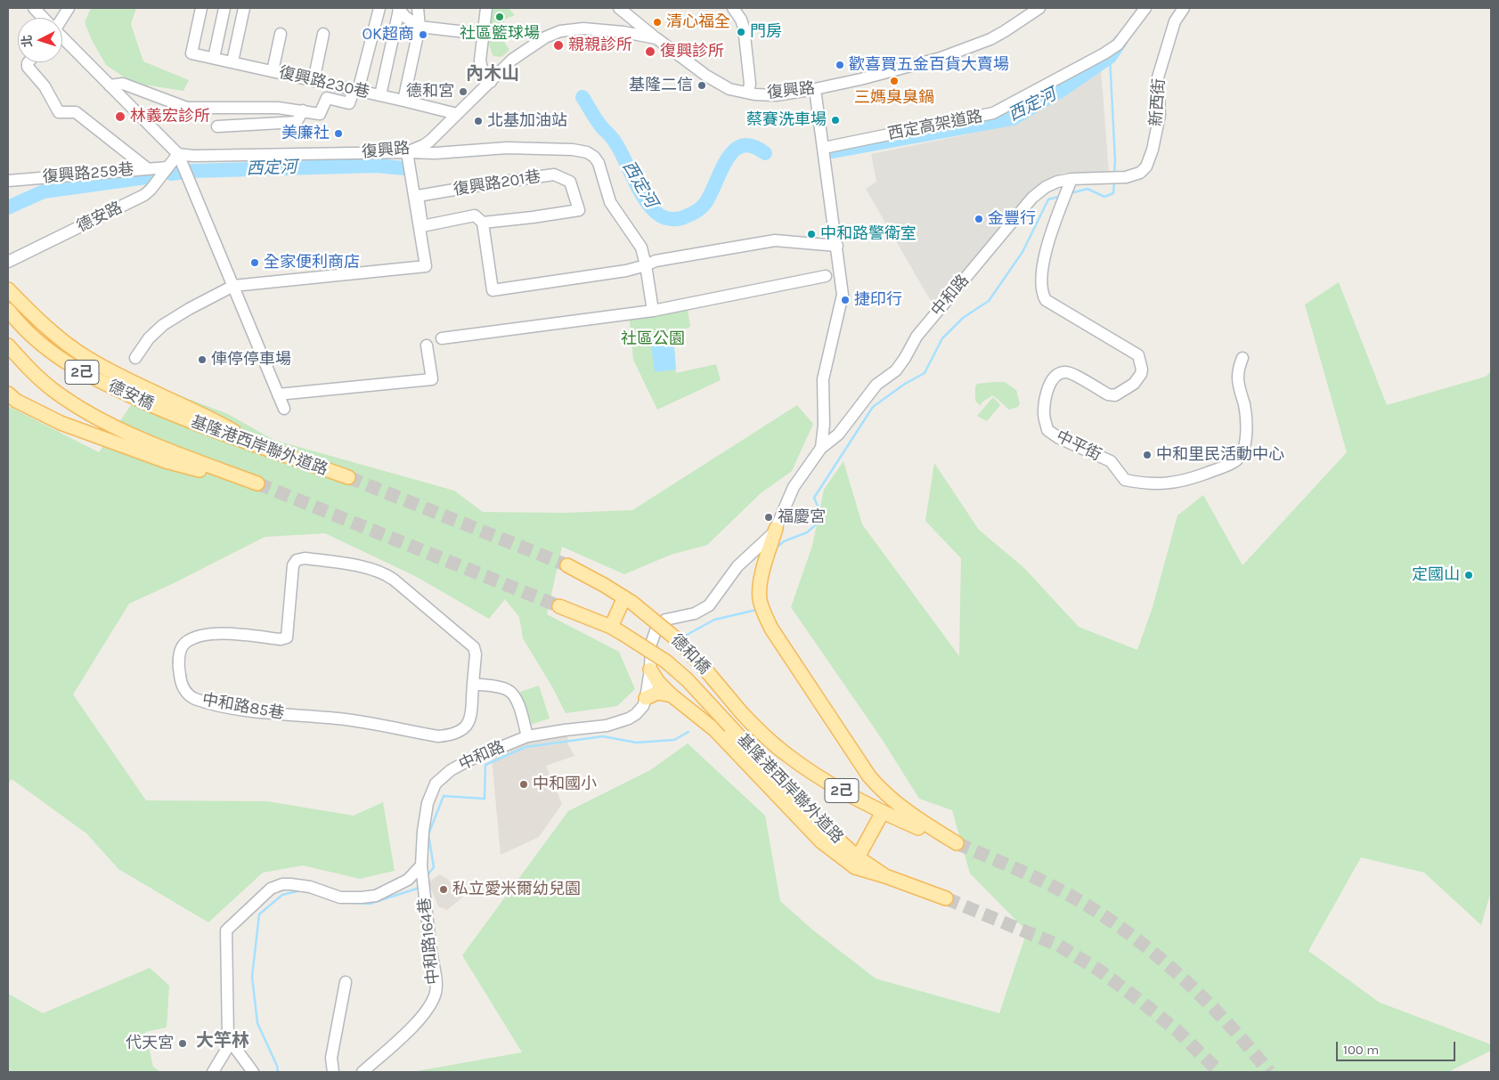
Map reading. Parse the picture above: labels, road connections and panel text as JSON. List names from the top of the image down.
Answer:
{
  "streets": {
    "main road": [
      "2己",
      "德安橋",
      "基隆港西岸聯外道路",
      "德和橋"
    ],
    "street": [
      "復興路230巷",
      "復興路",
      "新西街",
      "西定高架道路",
      "復興路259巷",
      "復興路201巷",
      "德安路",
      "中和路",
      "中平街",
      "中和路85巷",
      "中和路164巷"
    ]
  },
  "crossings": [
    ["復興路230巷", "復興路"],
    ["復興路", "復興路201巷"],
    ["復興路", "德安路"],
    ["復興路", "中和路"],
    ["新西街", "中和路"],
    ["西定高架道路", "中和路"],
    ["復興路259巷", "德安路"],
    ["中和路", "中平街"],
    ["中和路", "中和路164巷"],
    ["2己", "德和橋"],
    ["德安橋", "基隆港西岸聯外道路"],
    ["基隆港西岸聯外道路", "德和橋"]
  ],
  "districts": ["內木山", "大竿林"],
  "water": ["西定河"],
  "parks": ["社區公園"],
  "places": [
    "社區籃球場",
    "清心福全",
    "門房",
    "OK超商",
    "親親診所",
    "復興診所",
    "歡喜買五金百貨大賣場",
    "三媽臭臭鍋",
    "基隆二信",
    "德和宮",
    "林義宏診所",
    "蔡賽洗車場",
    "北基加油站",
    "美廉社",
    "金豐行",
    "中和路警衛室",
    "全家便利商店",
    "捷印行",
    "俥停停車場",
    "中和里民活動中心",
    "福慶宮",
    "定國山",
    "中和國小",
    "私立愛米爾幼兒園",
    "代天宮"
  ],
  "scale_bar": "100 m",
  "north": "left"
}
